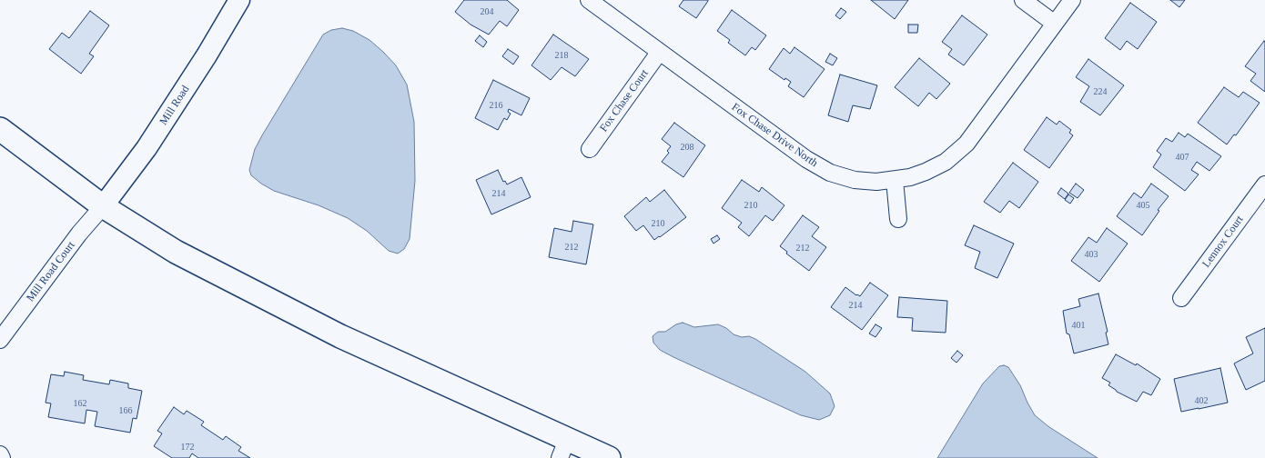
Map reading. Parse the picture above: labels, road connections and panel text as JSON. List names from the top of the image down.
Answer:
{
  "streets": {
    "street": [
      "Fox Chase Court",
      "Mill Road",
      "Fox Chase Drive North",
      "Lennox Court",
      "Mill Road Court"
    ]
  },
  "crossings": [
    ["Fox Chase Court", "Fox Chase Drive North"],
    ["Mill Road", "Mill Road Court"]
  ],
  "house_numbers": [
    "204",
    "218",
    "224",
    "216",
    "208",
    "407",
    "214",
    "210",
    "405",
    "210",
    "212",
    "212",
    "403",
    "214",
    "401",
    "402",
    "162",
    "166",
    "172"
  ]
}
